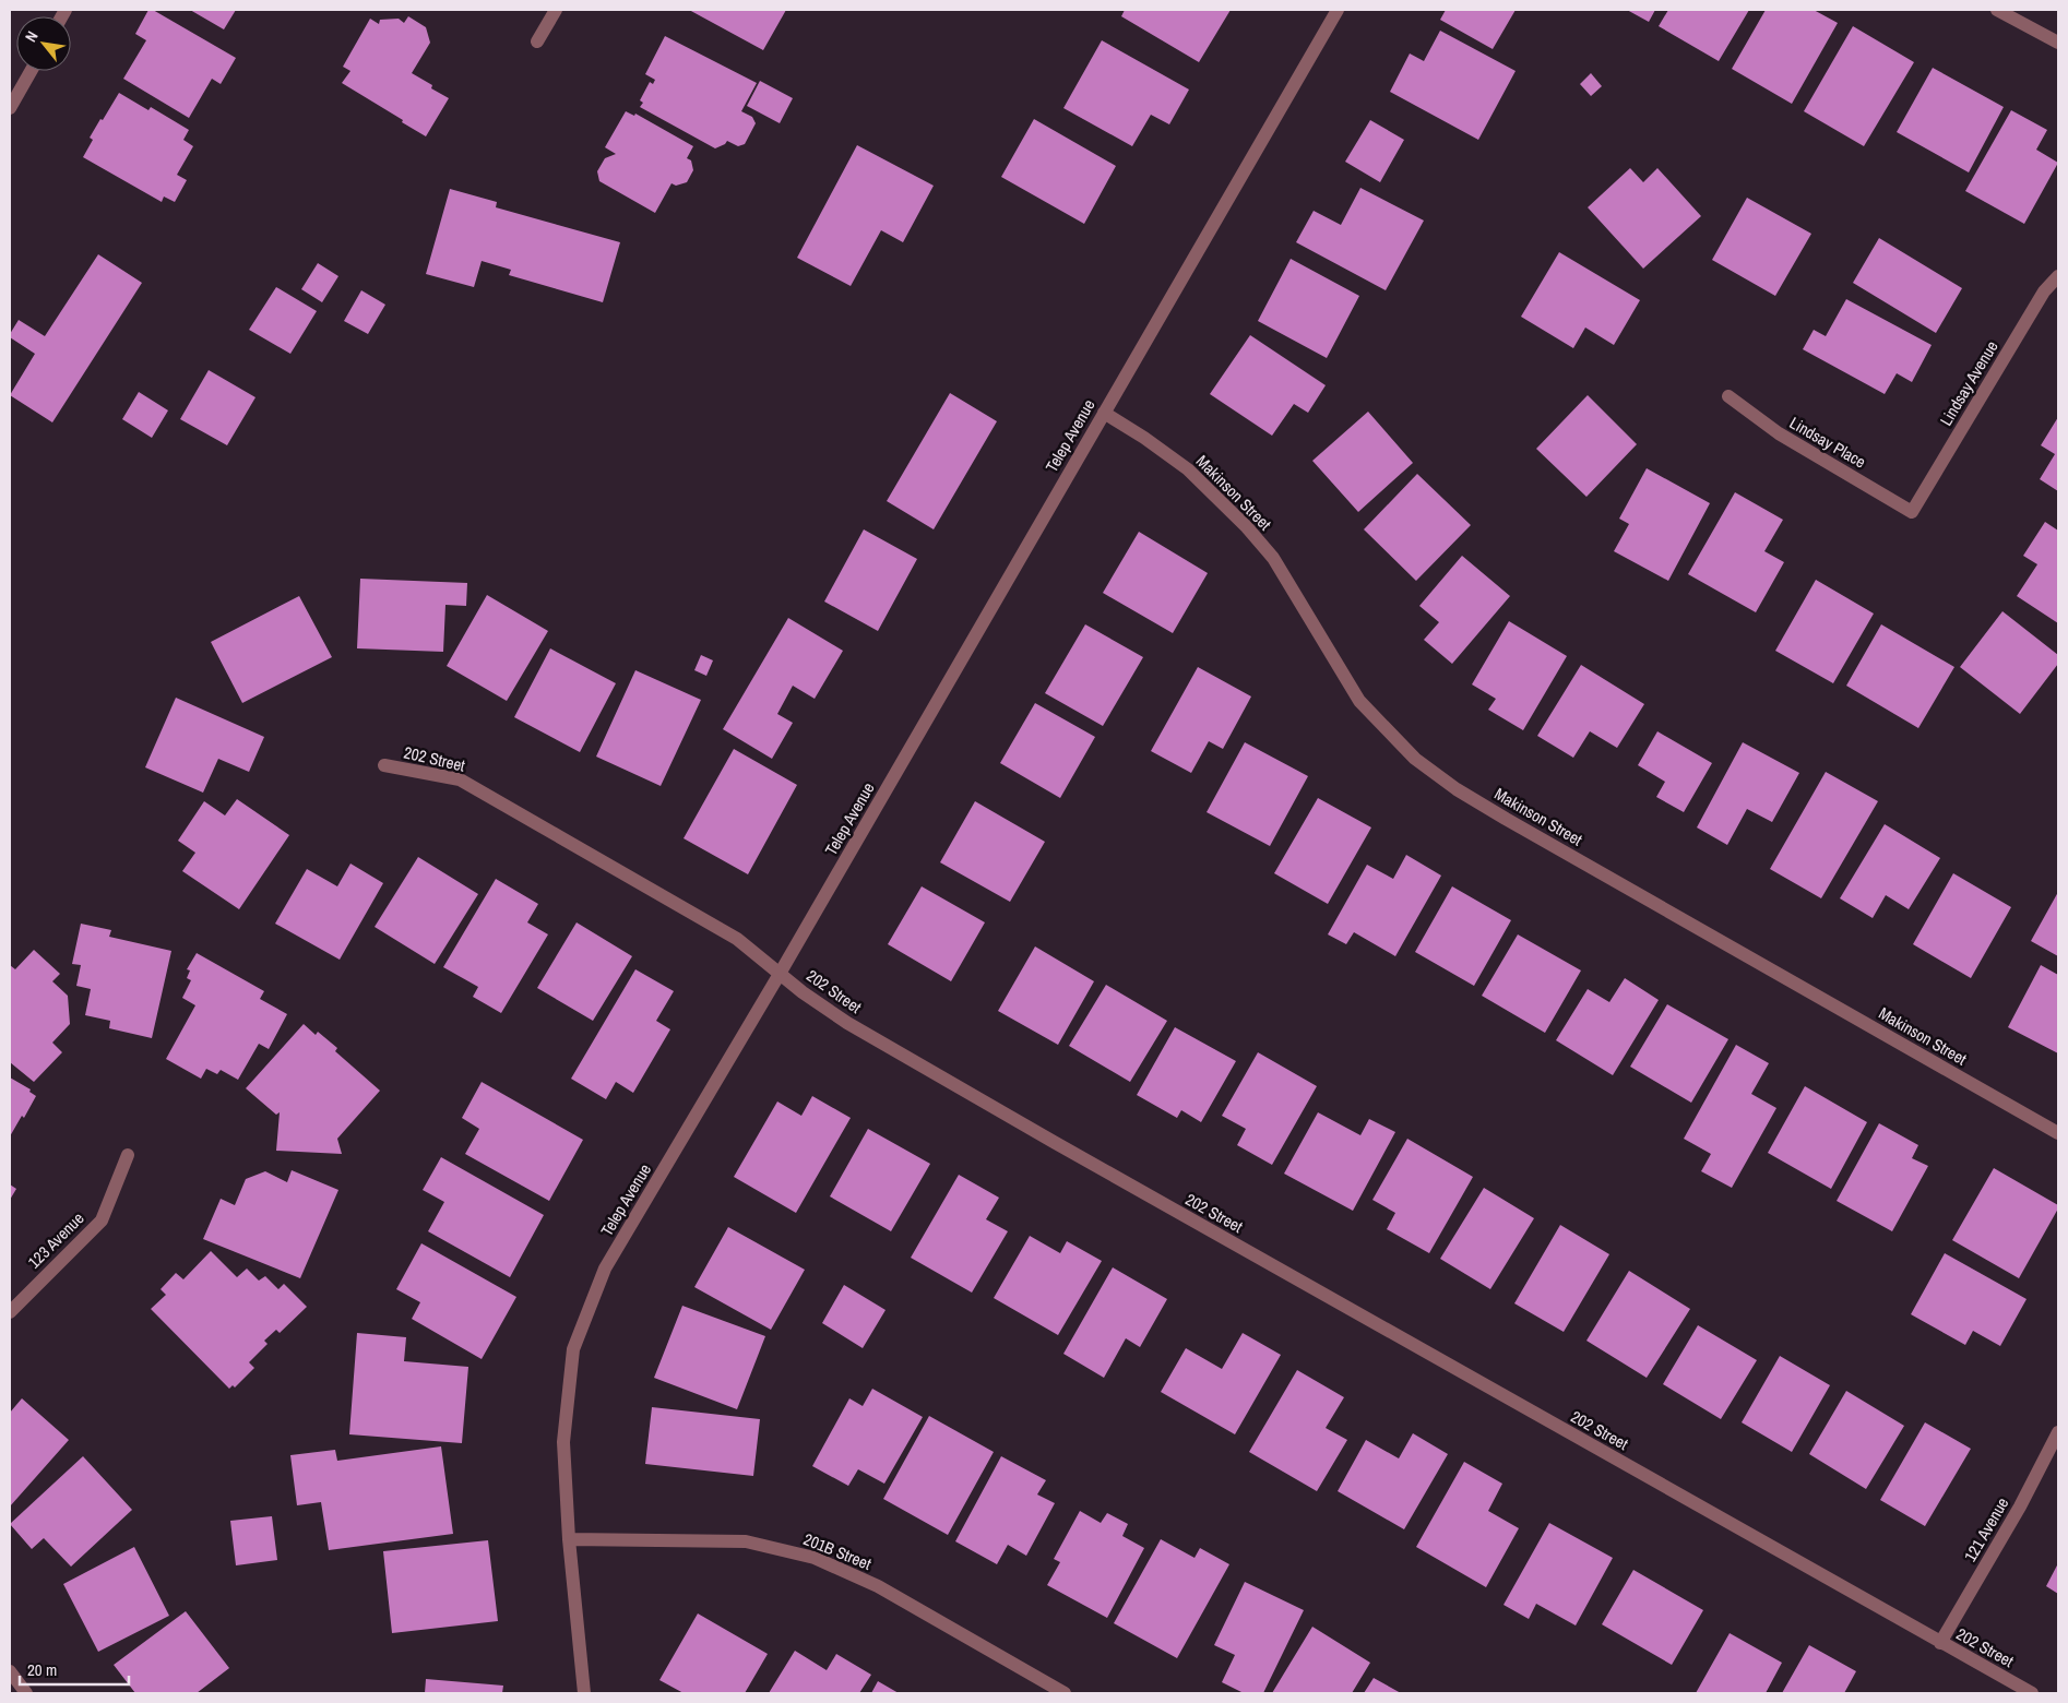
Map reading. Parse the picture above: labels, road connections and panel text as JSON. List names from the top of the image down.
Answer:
{
  "streets": {
    "street": [
      "Lindsay Avenue",
      "Telep Avenue",
      "Lindsay Place",
      "Makinson Street",
      "202 Street",
      "123 Avenue",
      "121 Avenue",
      "201B Street"
    ]
  },
  "crossings": [
    ["Lindsay Avenue", "Lindsay Place"],
    ["Telep Avenue", "Makinson Street"],
    ["Telep Avenue", "202 Street"],
    ["Telep Avenue", "201B Street"],
    ["202 Street", "121 Avenue"]
  ],
  "scale_bar": "20 m",
  "north": "top left"
}
